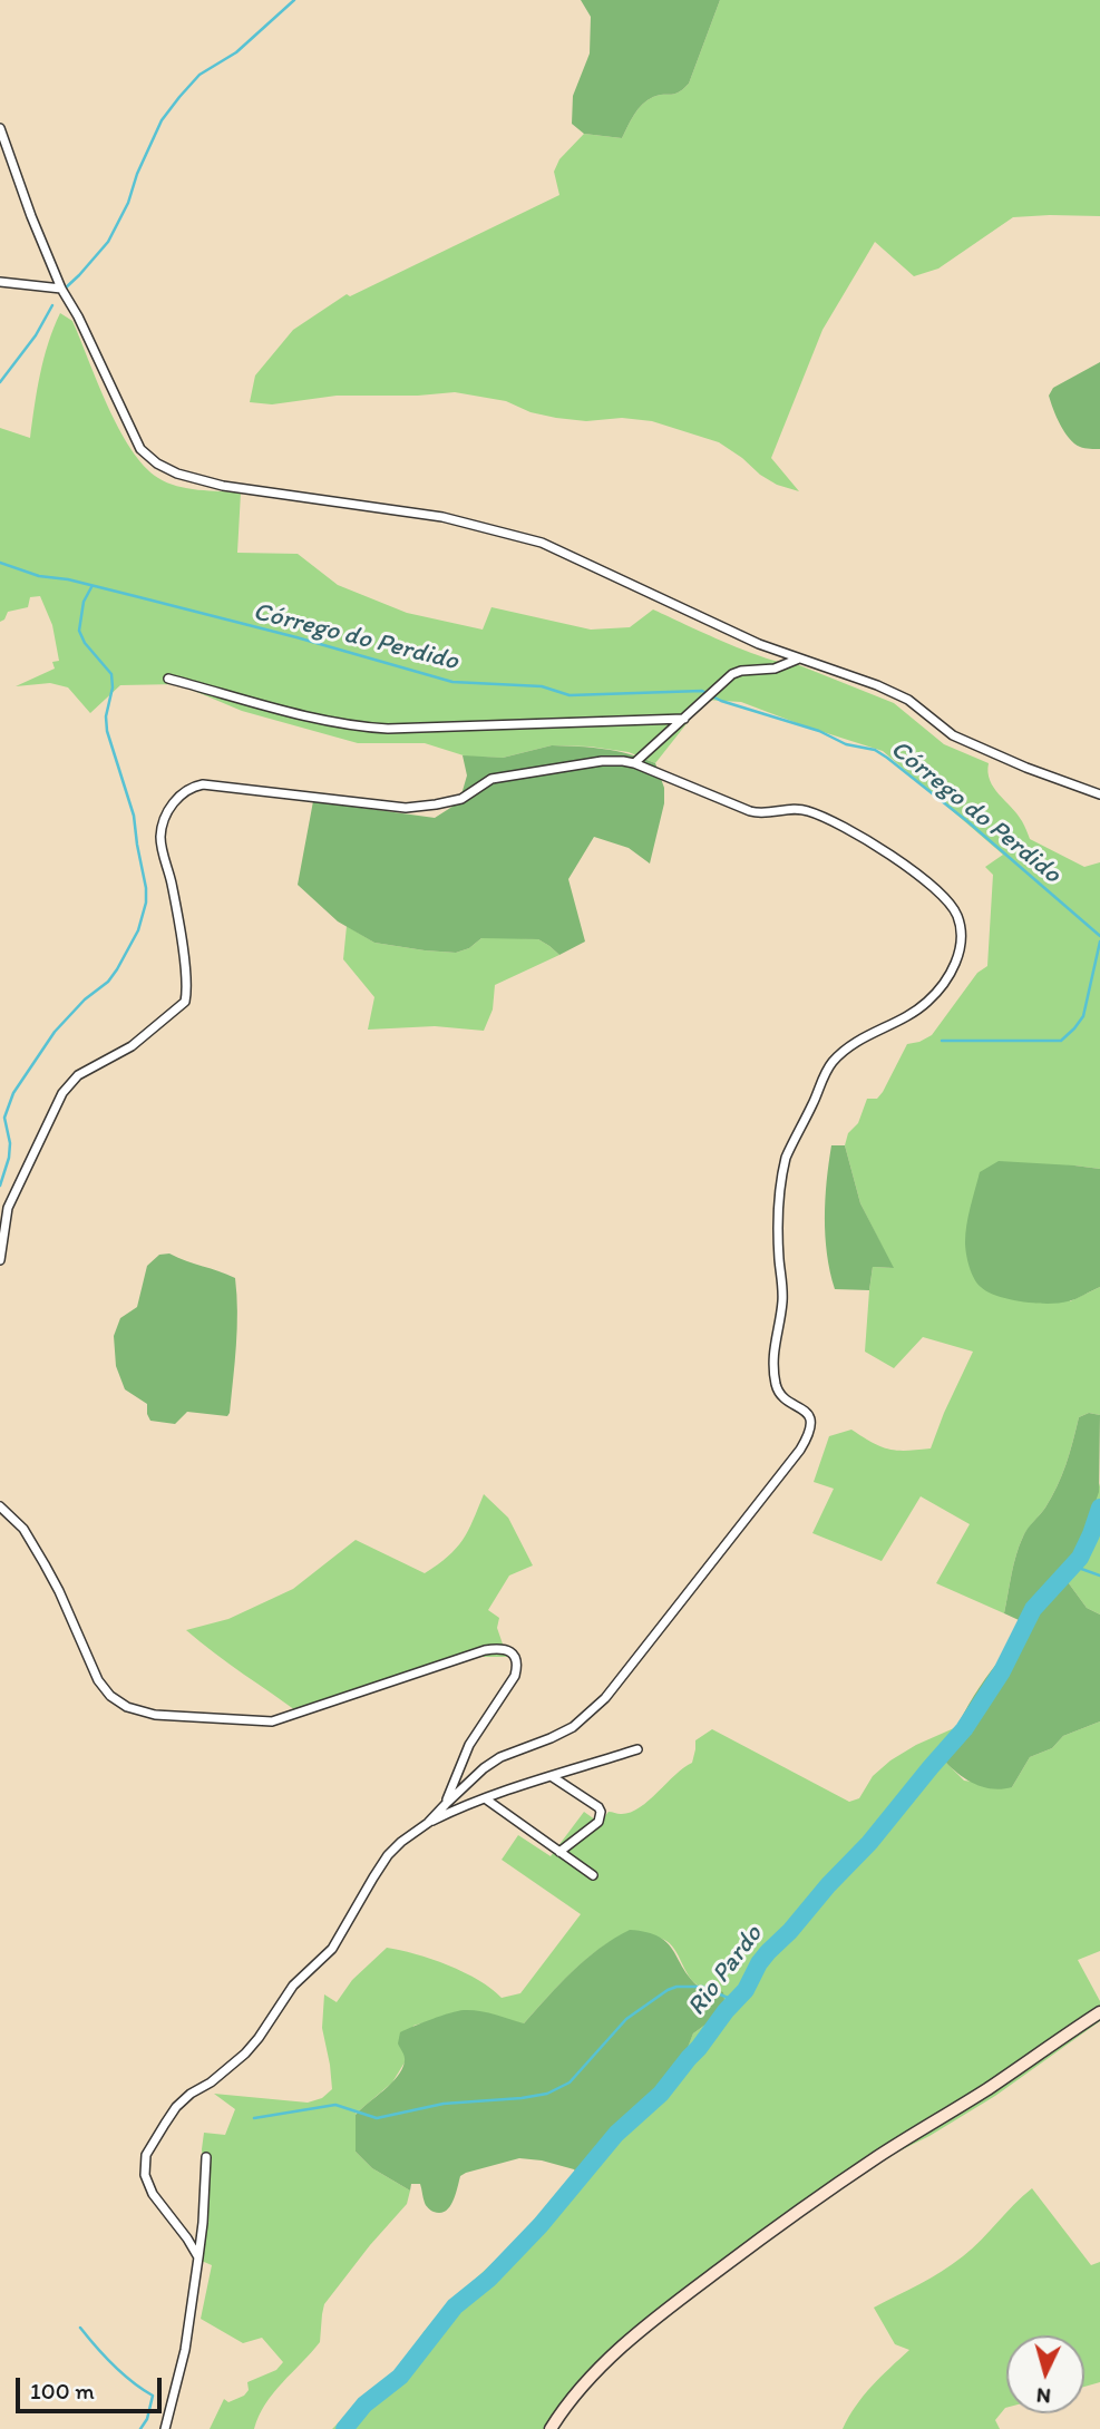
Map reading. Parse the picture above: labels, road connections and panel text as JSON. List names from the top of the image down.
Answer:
{
  "water": ["Córrego do Perdido", "Rio Pardo"],
  "scale_bar": "100 m",
  "north": "bottom"
}
